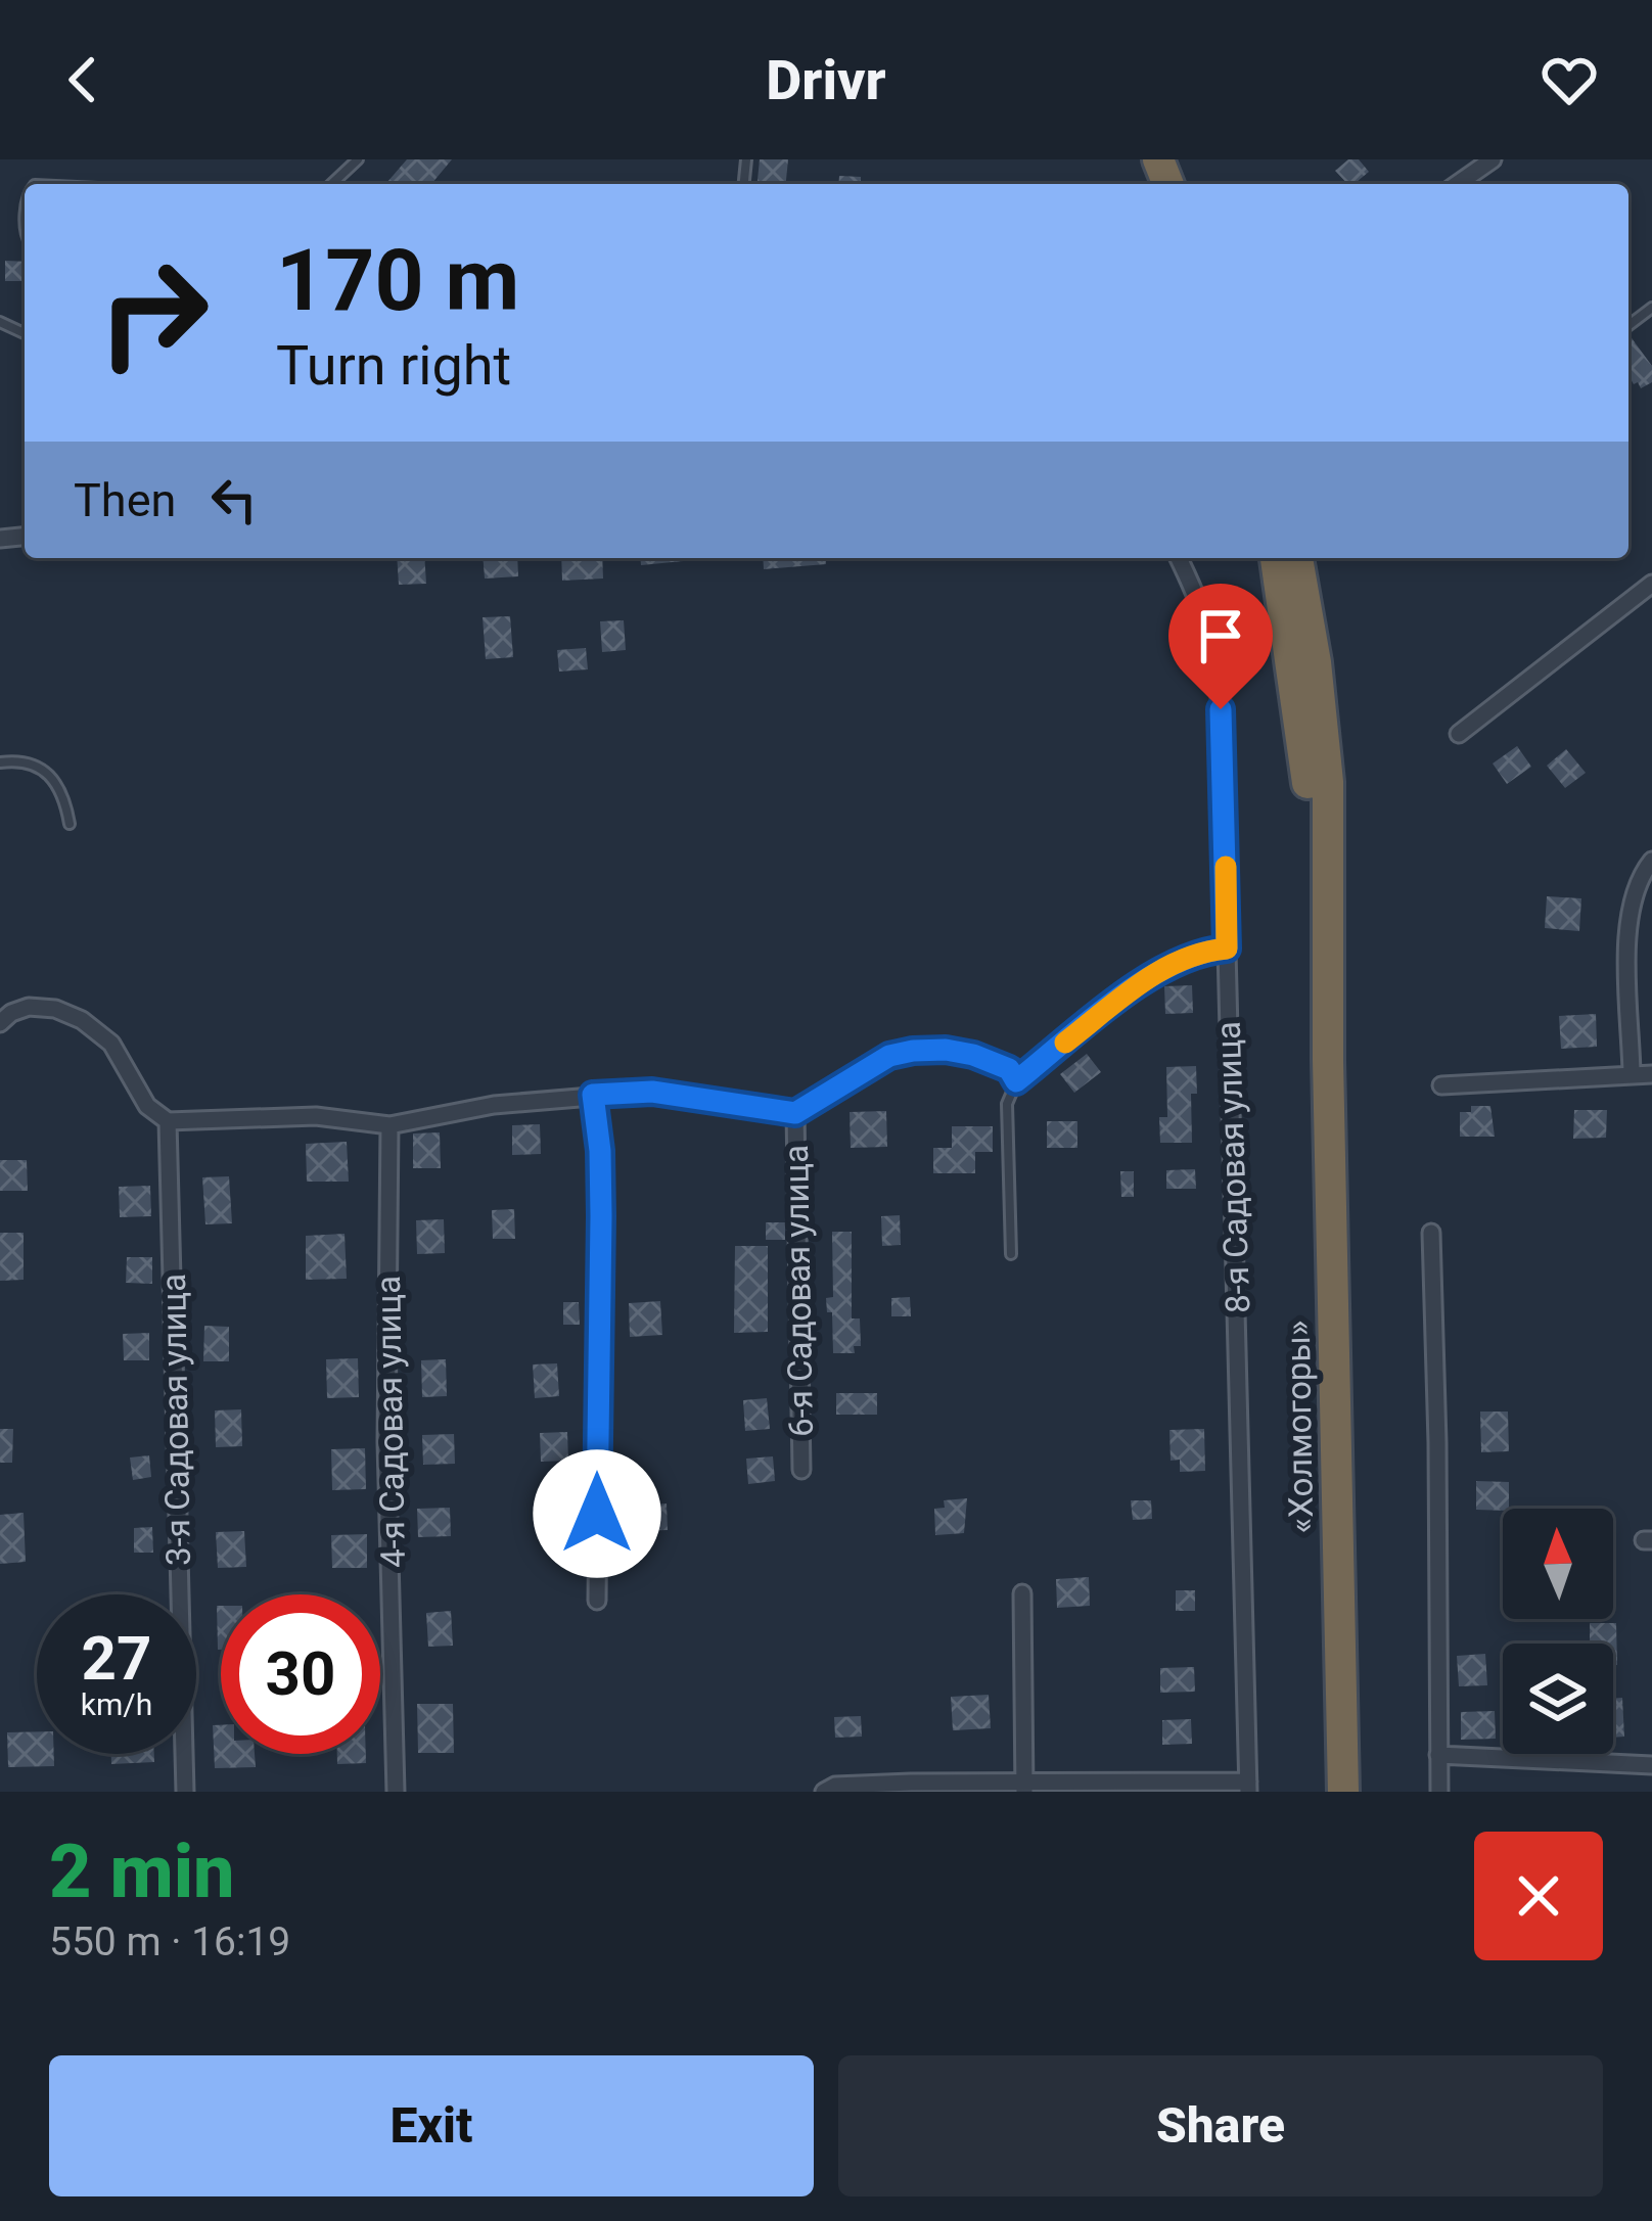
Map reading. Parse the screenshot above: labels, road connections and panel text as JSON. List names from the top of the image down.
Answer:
{
  "streets": {
    "highway": ["«Холмогоры»"],
    "street": [
      "8-я Садовая улица",
      "6-я Садовая улица",
      "3-я Садовая улица",
      "4-я Садовая улица"
    ]
  },
  "north": "top",
  "page": {
    "header": "Drivr",
    "turn": ["170 m", "Turn right"],
    "then": "Then",
    "speed": "27 km/h",
    "limit": "30",
    "heading": ["2 min", "550 m · 16:19"],
    "buttons": ["Exit", "Share"]
  }
}
